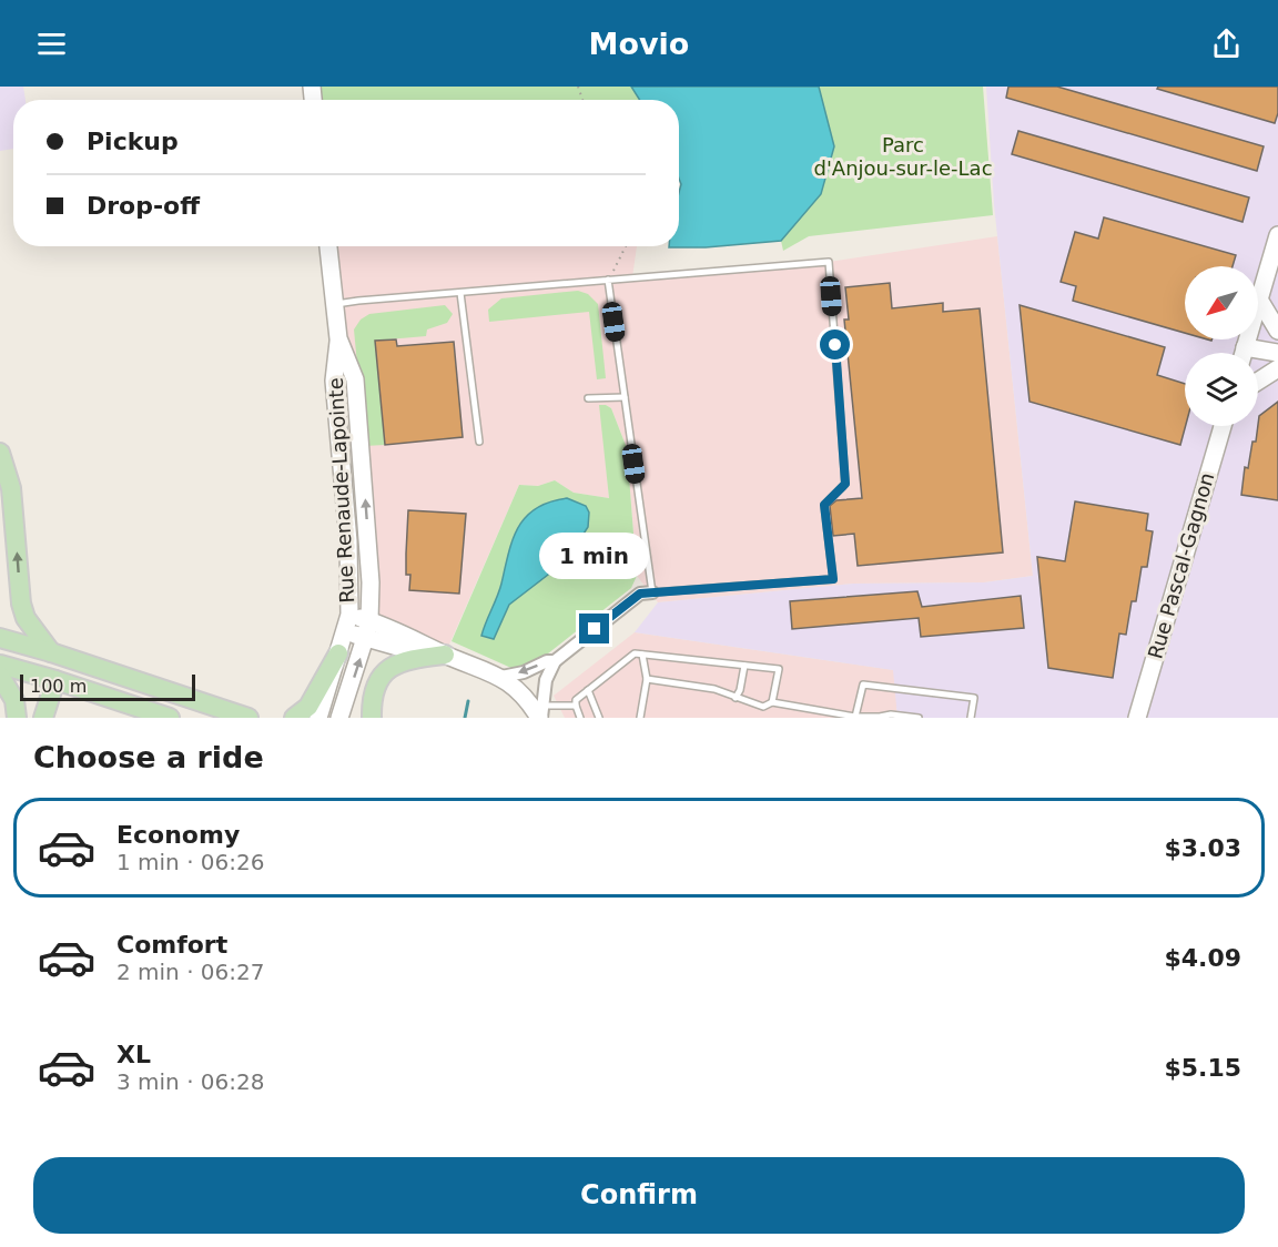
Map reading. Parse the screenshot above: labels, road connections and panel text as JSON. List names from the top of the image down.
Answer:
{
  "streets": {
    "street": ["Rue Renaude-Lapointe", "Rue Pascal-Gagnon"]
  },
  "parks": ["Parc d'Anjou-sur-le-Lac"],
  "scale_bar": "100 m",
  "north": "bottom left",
  "page": {
    "header": "Movio",
    "banner": ["Pickup", "Drop-off"],
    "bubble": "1 min",
    "scale": "100 m",
    "heading": "Choose a ride",
    "list": [
      {
        "name": "Economy",
        "note": "1 min · 06:26",
        "value": "$3.03"
      },
      {
        "name": "Comfort",
        "note": "2 min · 06:27",
        "value": "$4.09"
      },
      {
        "name": "XL",
        "note": "3 min · 06:28",
        "value": "$5.15"
      }
    ],
    "buttons": "Confirm"
  }
}
